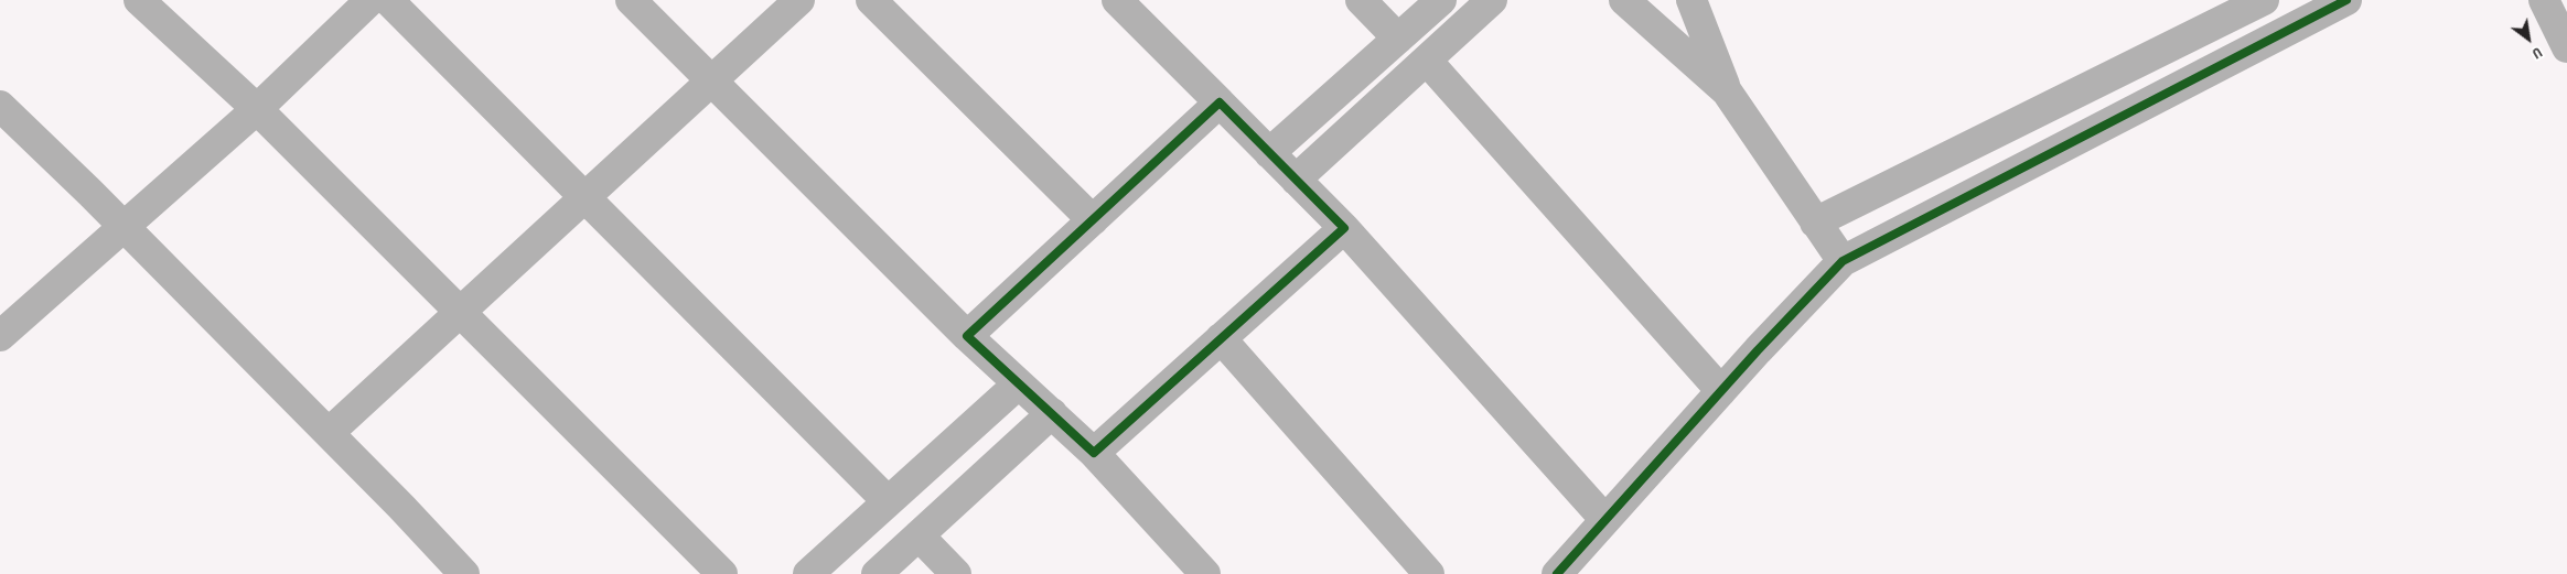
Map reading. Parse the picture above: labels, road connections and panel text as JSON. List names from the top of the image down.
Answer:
{
  "north": "bottom right"
}
